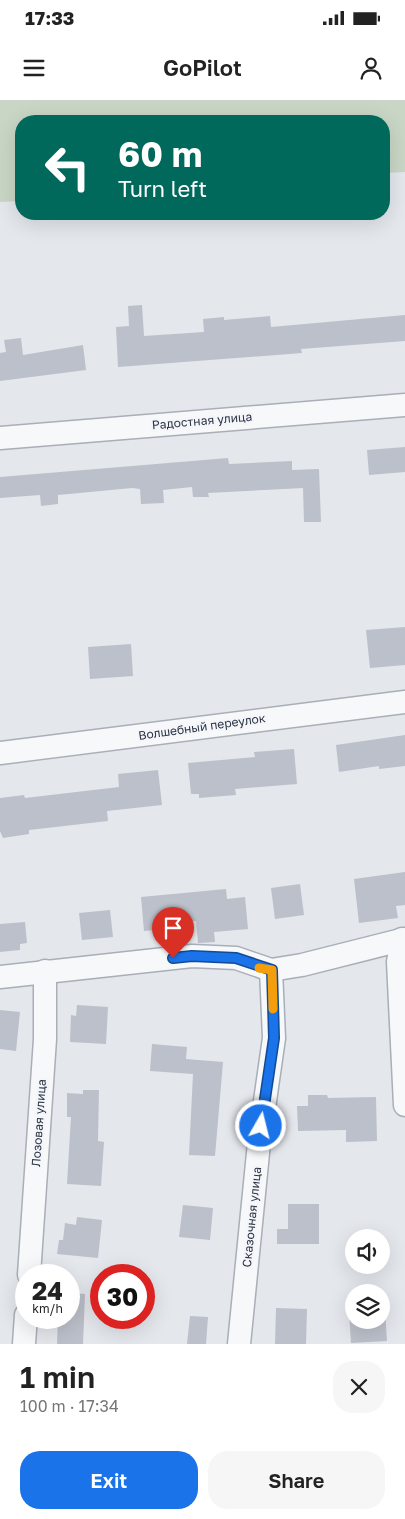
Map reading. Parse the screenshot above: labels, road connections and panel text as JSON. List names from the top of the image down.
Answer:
{
  "streets": {
    "street": [
      "Радостная улица",
      "Волшебный переулок",
      "Лозовая улица",
      "Сказочная улица"
    ]
  },
  "page": {
    "status": "17:33",
    "header": "GoPilot",
    "turn": ["60 m", "Turn left"],
    "speed": "24 km/h",
    "limit": "30",
    "heading": ["1 min", "100 m · 17:34"],
    "buttons": ["Exit", "Share"]
  }
}
